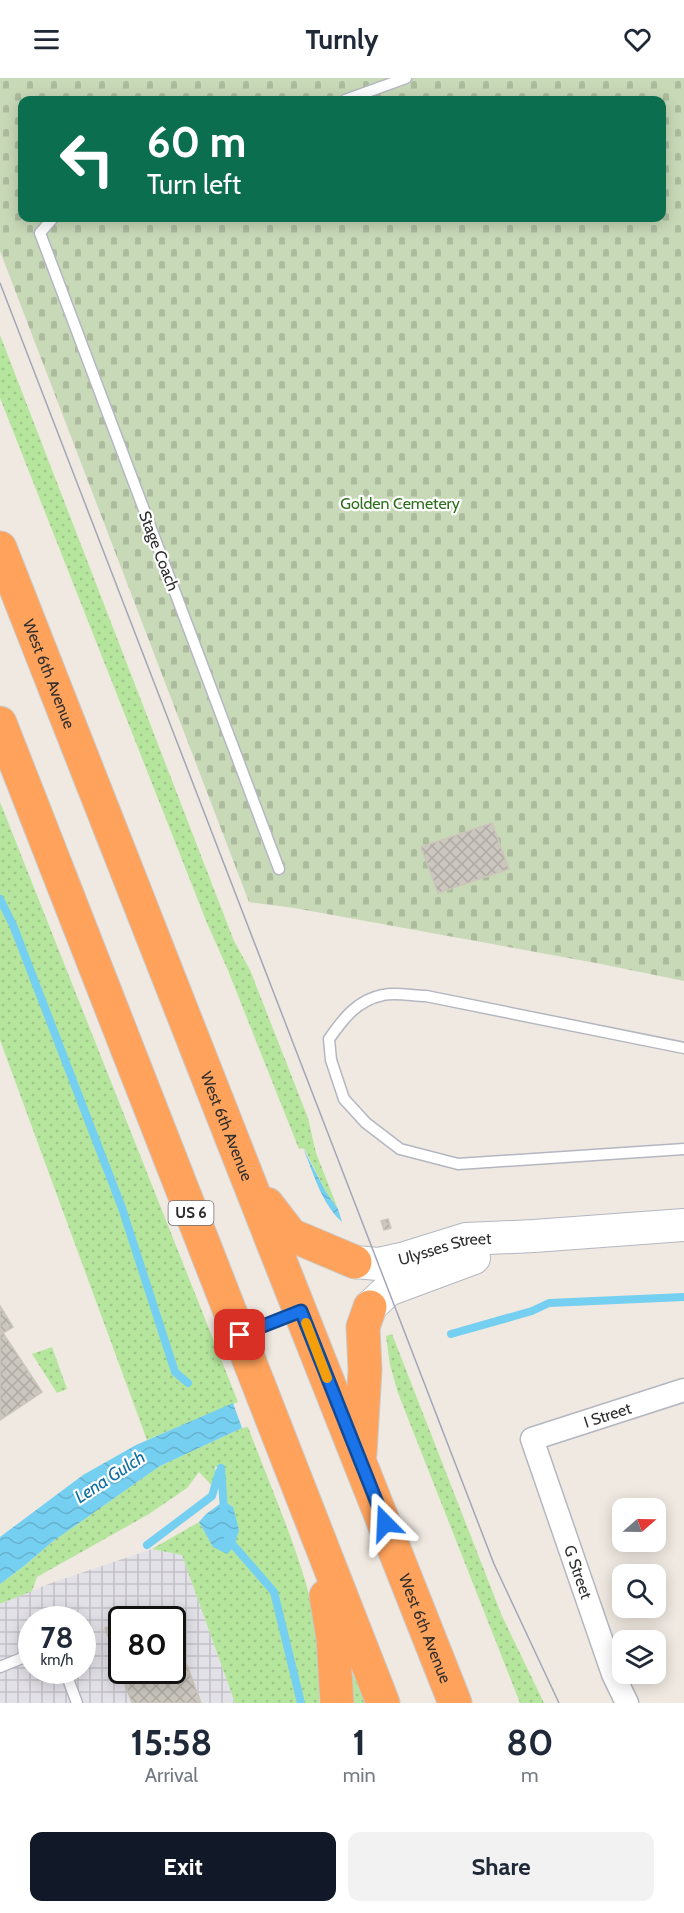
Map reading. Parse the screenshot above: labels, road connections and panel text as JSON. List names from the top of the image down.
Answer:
{
  "streets": {
    "highway": ["West 6th Avenue", "US 6"],
    "street": ["Ulysses Street", "I Street", "G Street"],
    "lane": ["Stage Coach"]
  },
  "crossings": [
    ["I Street", "G Street"]
  ],
  "water": ["Lena Gulch"],
  "parks": ["Golden Cemetery"],
  "north": "right",
  "page": {
    "header": "Turnly",
    "turn": ["60 m", "Turn left"],
    "speed": "78 km/h",
    "limit": "80",
    "eta": [
      "15:58",
      "Arrival",
      "1",
      "min",
      "80",
      "m"
    ],
    "buttons": ["Exit", "Share"]
  }
}
